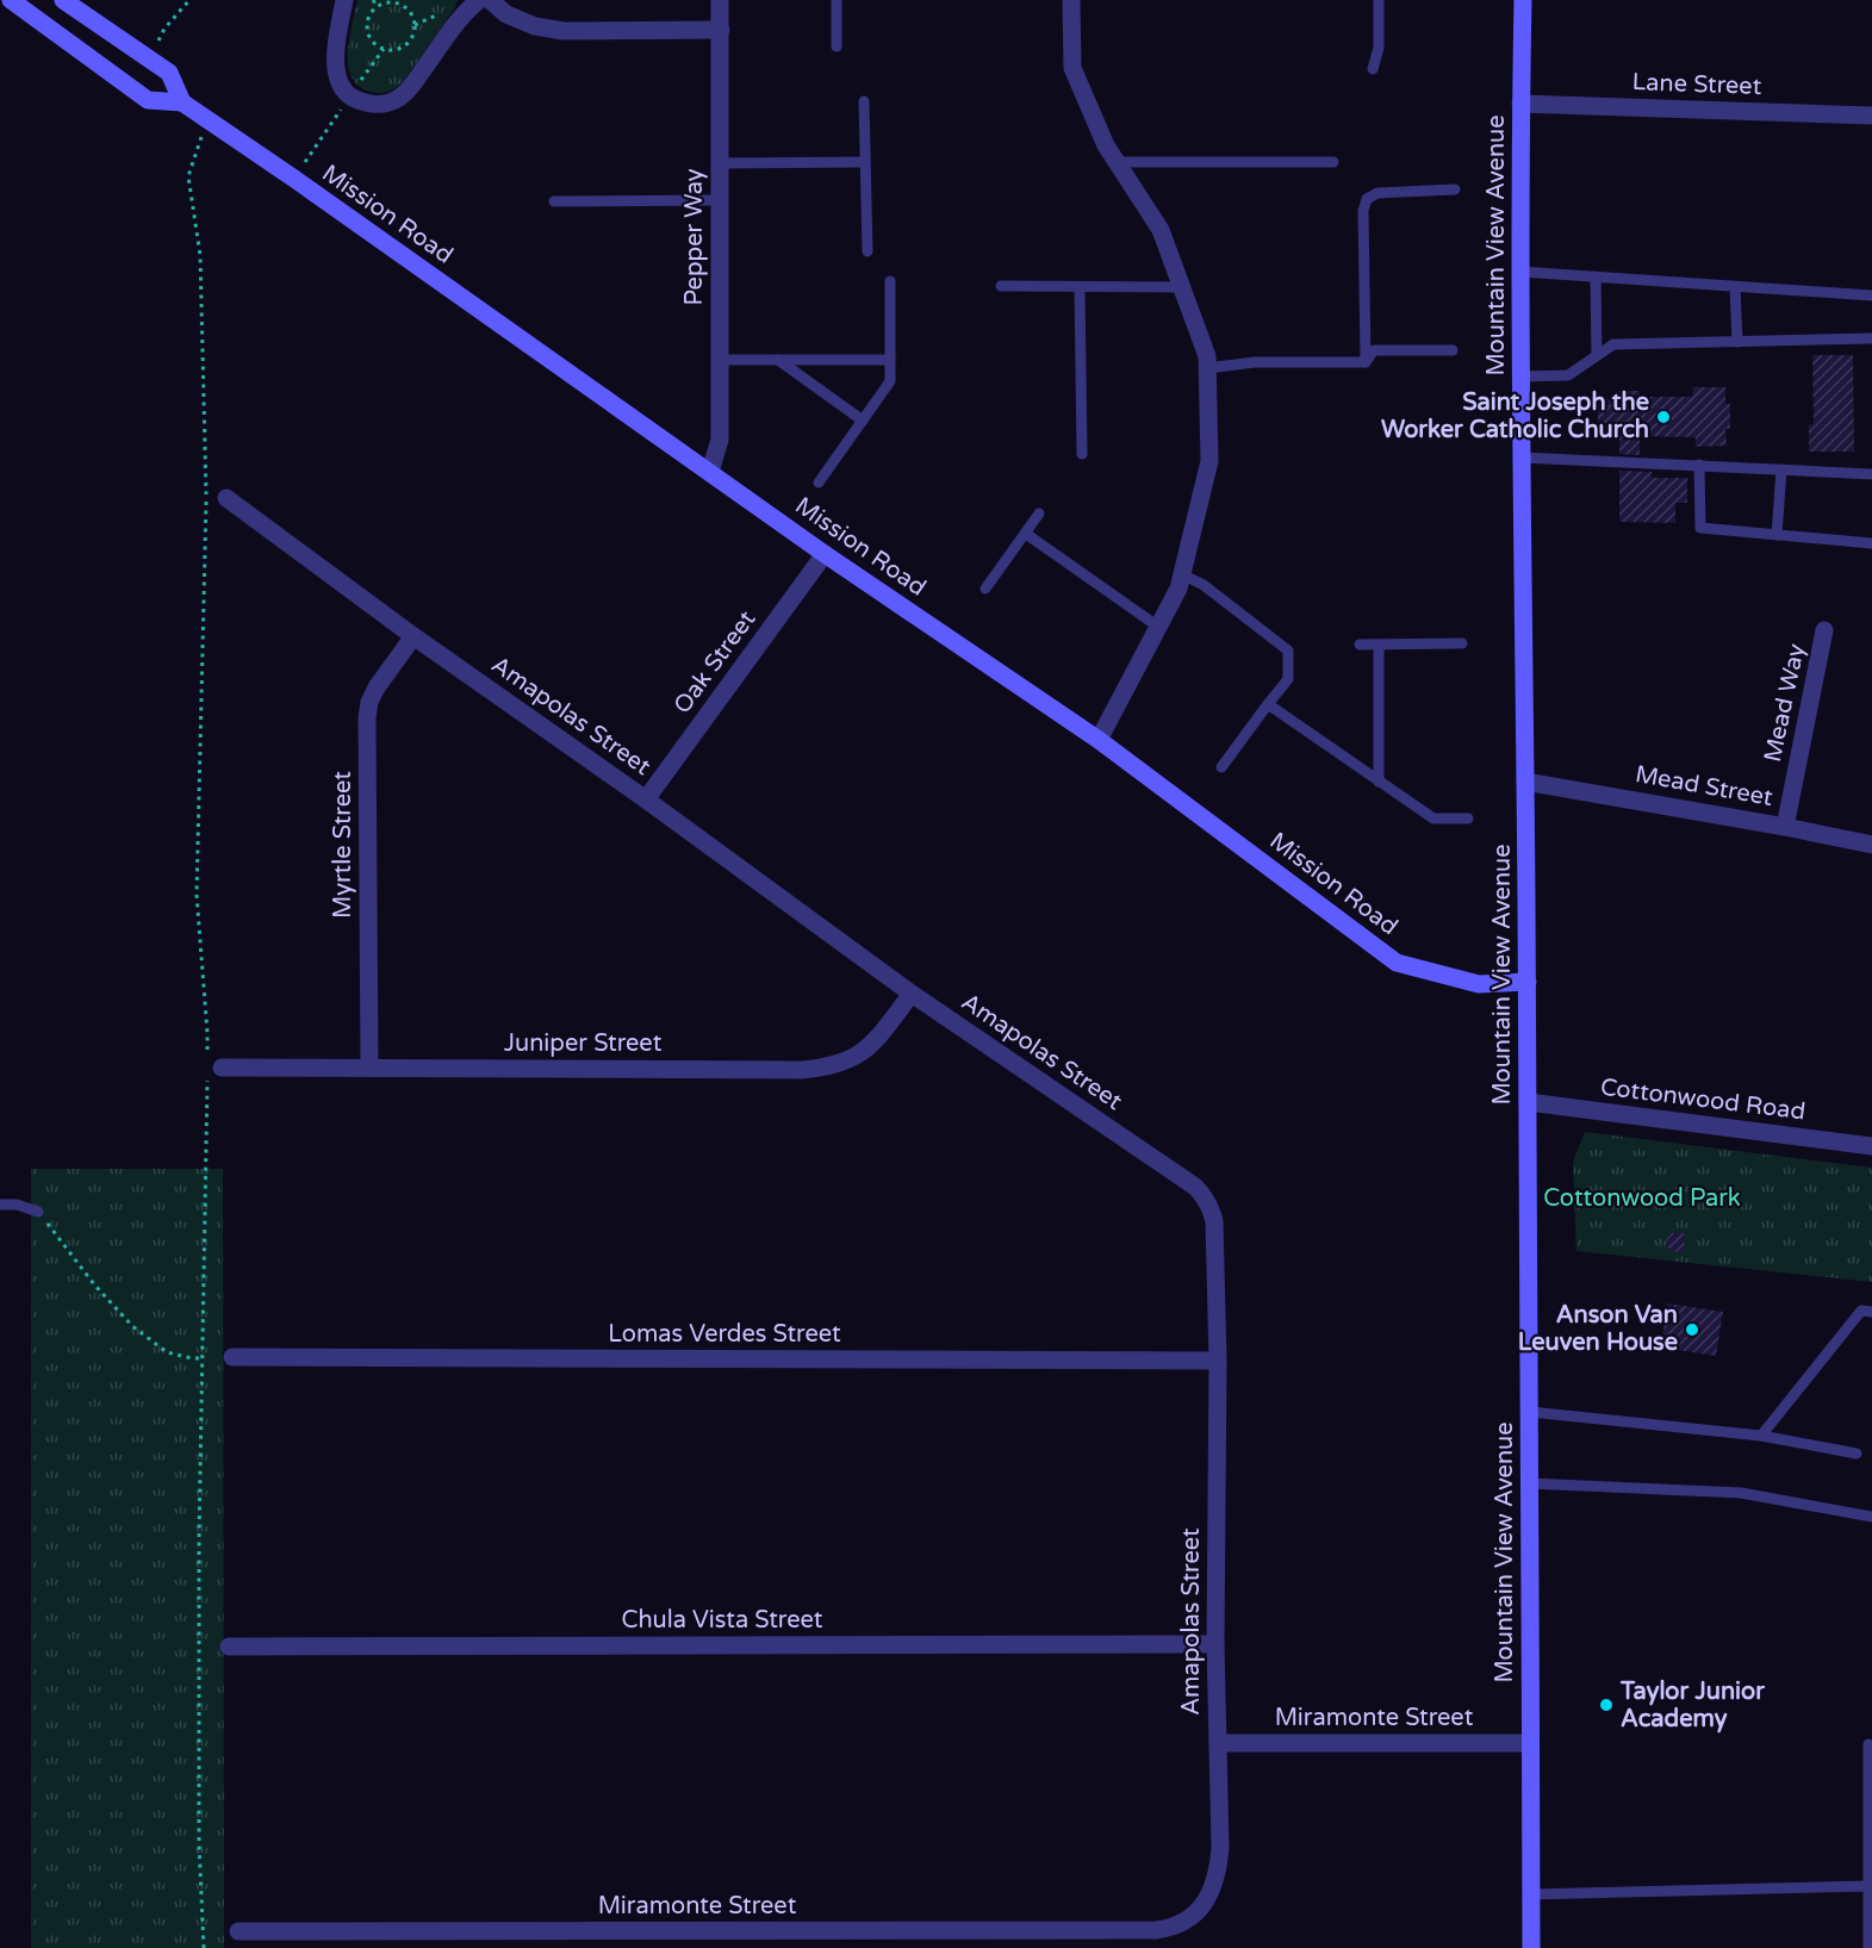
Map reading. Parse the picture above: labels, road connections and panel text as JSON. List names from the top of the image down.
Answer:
{
  "streets": {
    "street": [
      "Lane Street",
      "Mission Road",
      "Pepper Way",
      "Mountain View Avenue",
      "Oak Street",
      "Mead Way",
      "Amapolas Street",
      "Mead Street",
      "Myrtle Street",
      "Juniper Street",
      "Cottonwood Road",
      "Lomas Verdes Street",
      "Chula Vista Street",
      "Miramonte Street"
    ]
  },
  "crossings": [
    ["Lane Street", "Mountain View Avenue"],
    ["Mission Road", "Pepper Way"],
    ["Mission Road", "Mountain View Avenue"],
    ["Mission Road", "Oak Street"],
    ["Mountain View Avenue", "Mead Street"],
    ["Mountain View Avenue", "Cottonwood Road"],
    ["Mountain View Avenue", "Miramonte Street"],
    ["Oak Street", "Amapolas Street"],
    ["Mead Way", "Mead Street"],
    ["Amapolas Street", "Myrtle Street"],
    ["Amapolas Street", "Juniper Street"],
    ["Amapolas Street", "Lomas Verdes Street"],
    ["Amapolas Street", "Chula Vista Street"],
    ["Amapolas Street", "Miramonte Street"],
    ["Myrtle Street", "Juniper Street"]
  ],
  "parks": ["Cottonwood Park"],
  "places": ["Saint Joseph the Worker Catholic Church", "Anson Van Leuven House", "Taylor Junior Academy"]
}
